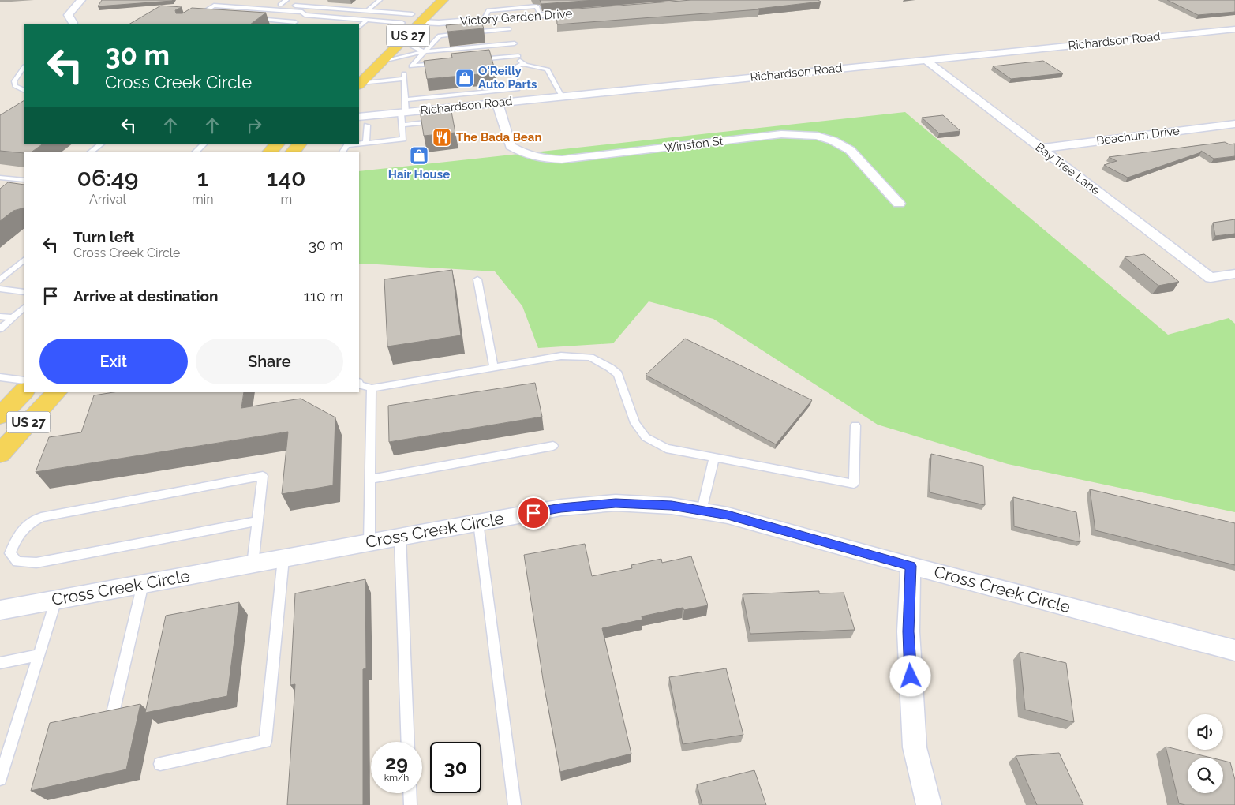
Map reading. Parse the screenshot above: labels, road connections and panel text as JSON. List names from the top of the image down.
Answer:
{
  "streets": {
    "main road": ["US 27"],
    "street": [
      "Victory Garden Drive",
      "Richardson Road",
      "Beachum Drive",
      "Winston St",
      "Bay Tree Lane",
      "Cross Creek Circle"
    ]
  },
  "crossings": [
    ["Victory Garden Drive", "US 27"],
    ["Richardson Road", "Winston St"],
    ["Richardson Road", "Bay Tree Lane"],
    ["Beachum Drive", "Bay Tree Lane"]
  ],
  "places": {
    "shop": ["O'Reilly Auto Parts", "Hair House"],
    "restaurant": ["The Bada Bean"]
  },
  "page": {
    "turn": ["30 m", "Cross Creek Circle"],
    "eta": [
      "06:49",
      "Arrival",
      "1",
      "min",
      "140",
      "m"
    ],
    "list": [
      {
        "name": "Turn left",
        "note": "Cross Creek Circle",
        "value": "30 m"
      },
      {
        "name": "Arrive at destination",
        "value": "110 m"
      }
    ],
    "buttons": ["Exit", "Share"],
    "speed": "29 km/h",
    "limit": "30"
  }
}
